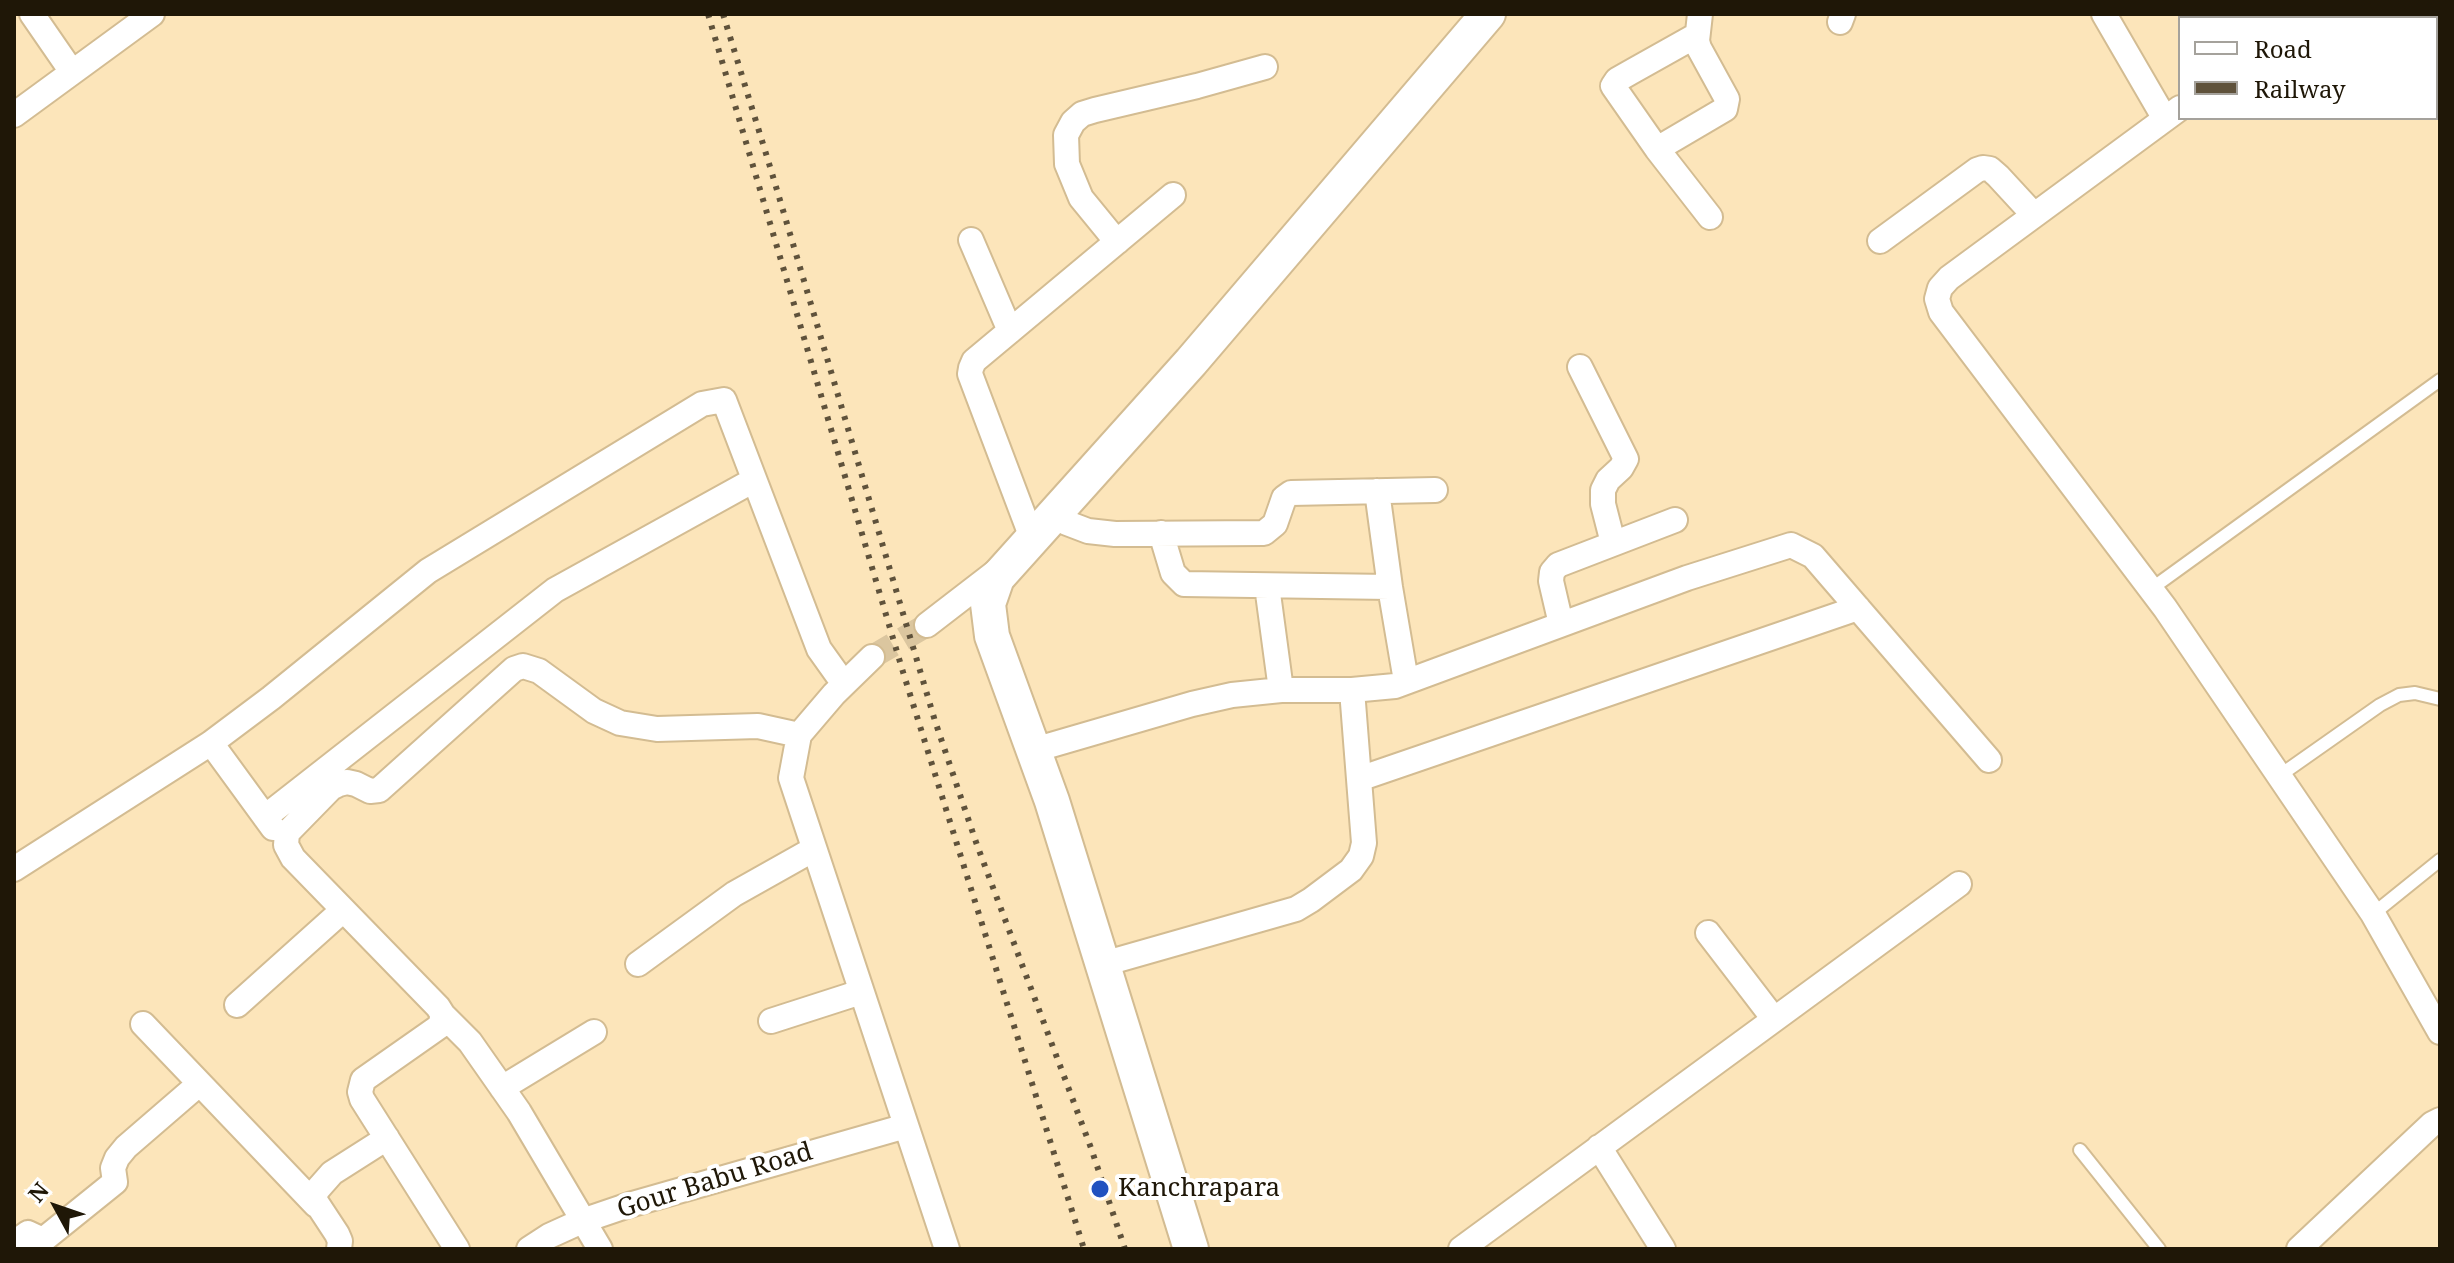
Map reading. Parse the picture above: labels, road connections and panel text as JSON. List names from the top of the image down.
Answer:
{
  "streets": {
    "street": ["Gour Babu Road"]
  },
  "places": ["Kanchrapara"],
  "legend": ["Road", "Railway"],
  "north": "top left"
}
